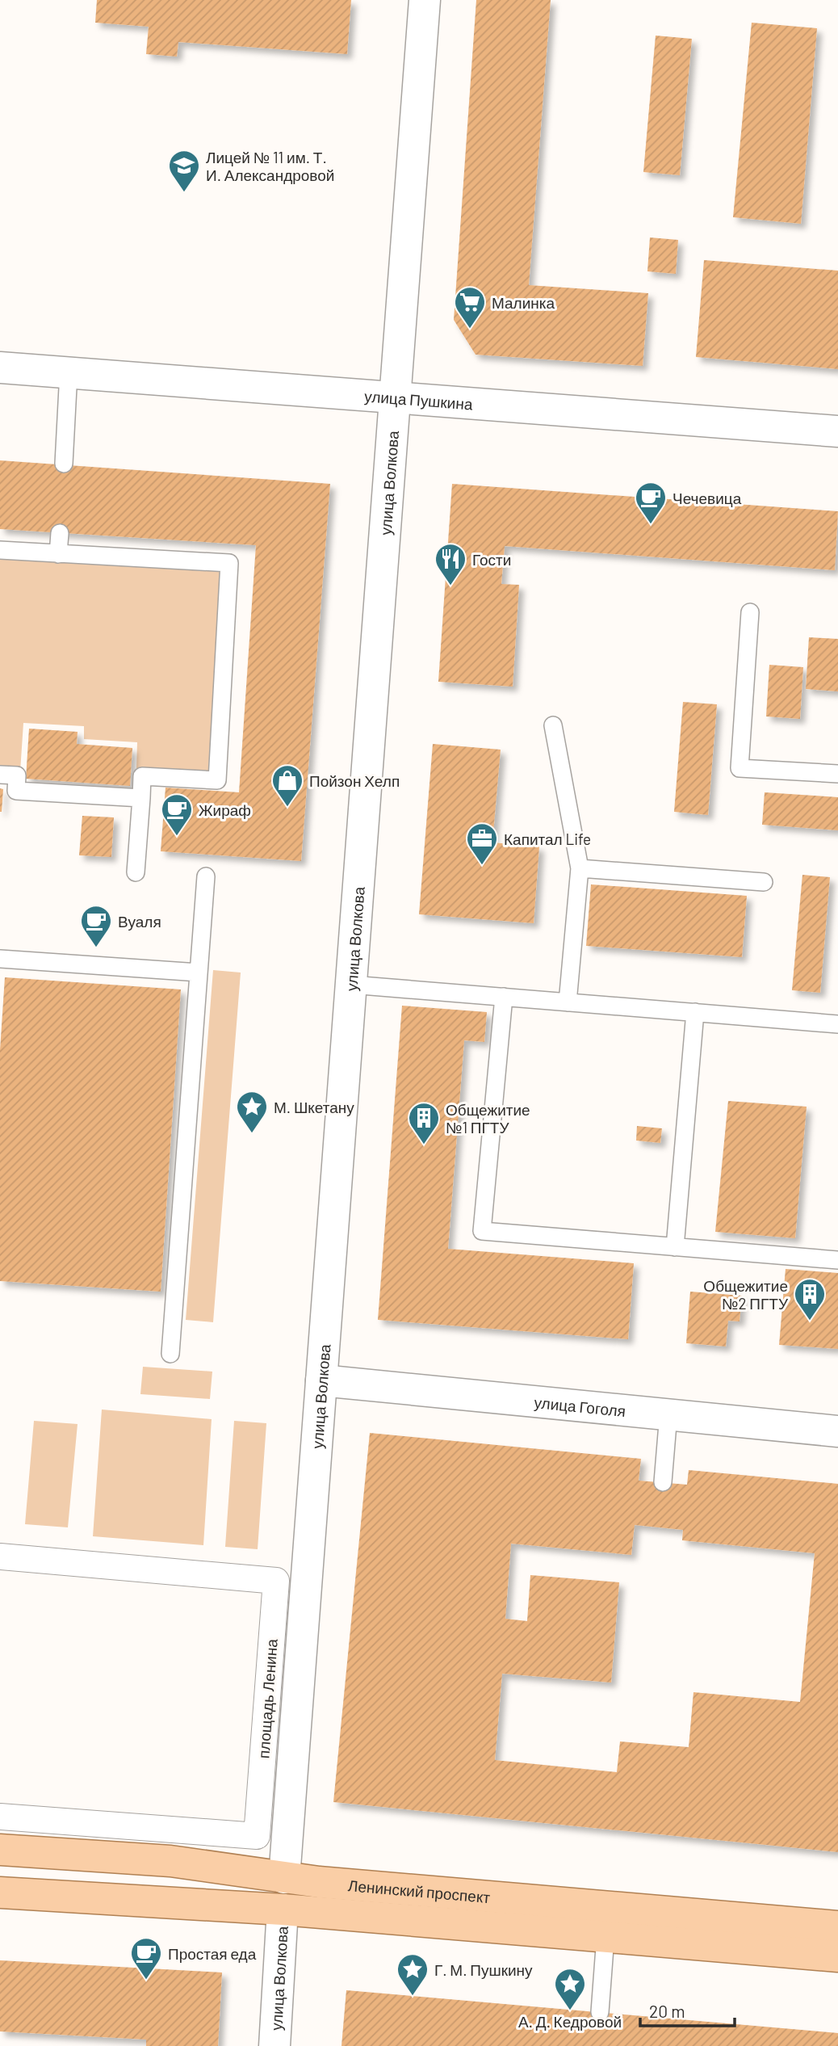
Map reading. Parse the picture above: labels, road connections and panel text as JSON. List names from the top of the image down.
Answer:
{
  "streets": {
    "main road": ["Ленинский проспект"],
    "street": [
      "улица Пушкина",
      "улица Волкова",
      "улица Гоголя",
      "площадь Ленина"
    ]
  },
  "crossings": [
    ["улица Пушкина", "улица Волкова"],
    ["улица Волкова", "улица Гоголя"],
    ["улица Волкова", "Ленинский проспект"]
  ],
  "places": {
    "school or university": ["Лицей № 11 им. Т. И. Александровой"],
    "supermarket": ["Малинка"],
    "cafe": [
      "Чечевица",
      "Жираф",
      "Вуаля",
      "Простая еда"
    ],
    "restaurant": ["Гости"],
    "shop": ["Пойзон Хелп"],
    "office": ["Капитал Life"],
    "place": ["М. Шкетану", "Г. М. Пушкину", "А. Д. Кедровой"],
    "building": ["Общежитие №1 ПГТУ", "Общежитие №2 ПГТУ"]
  },
  "scale_bar": "20 m"
}
